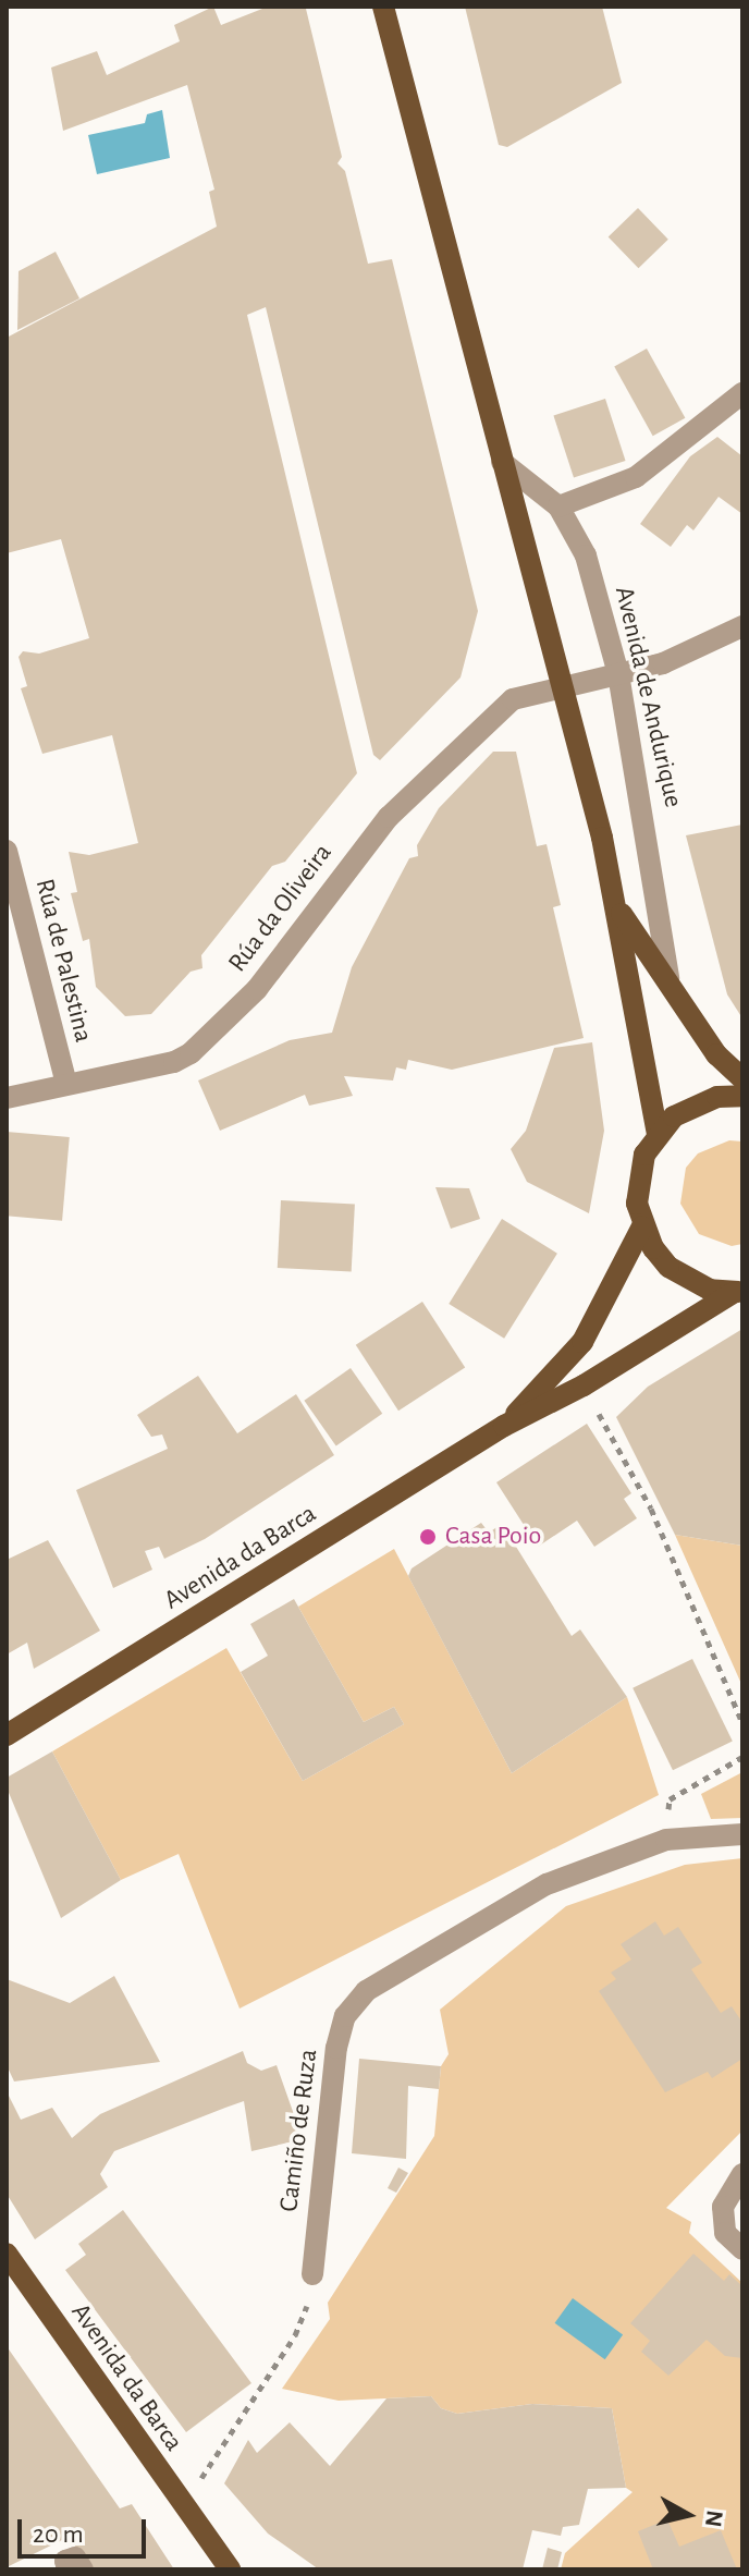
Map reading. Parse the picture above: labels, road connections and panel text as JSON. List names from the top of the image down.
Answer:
{
  "streets": {
    "main road": ["Avenida da Barca"],
    "street": [
      "Avenida de Andurique",
      "Rúa da Oliveira",
      "Rúa de Palestina",
      "Camiño de Ruza"
    ]
  },
  "crossings": [
    ["Avenida de Andurique", "Rúa da Oliveira"],
    ["Rúa da Oliveira", "Rúa de Palestina"]
  ],
  "places": ["Casa Poio"],
  "scale_bar": "20 m",
  "north": "right"
}
